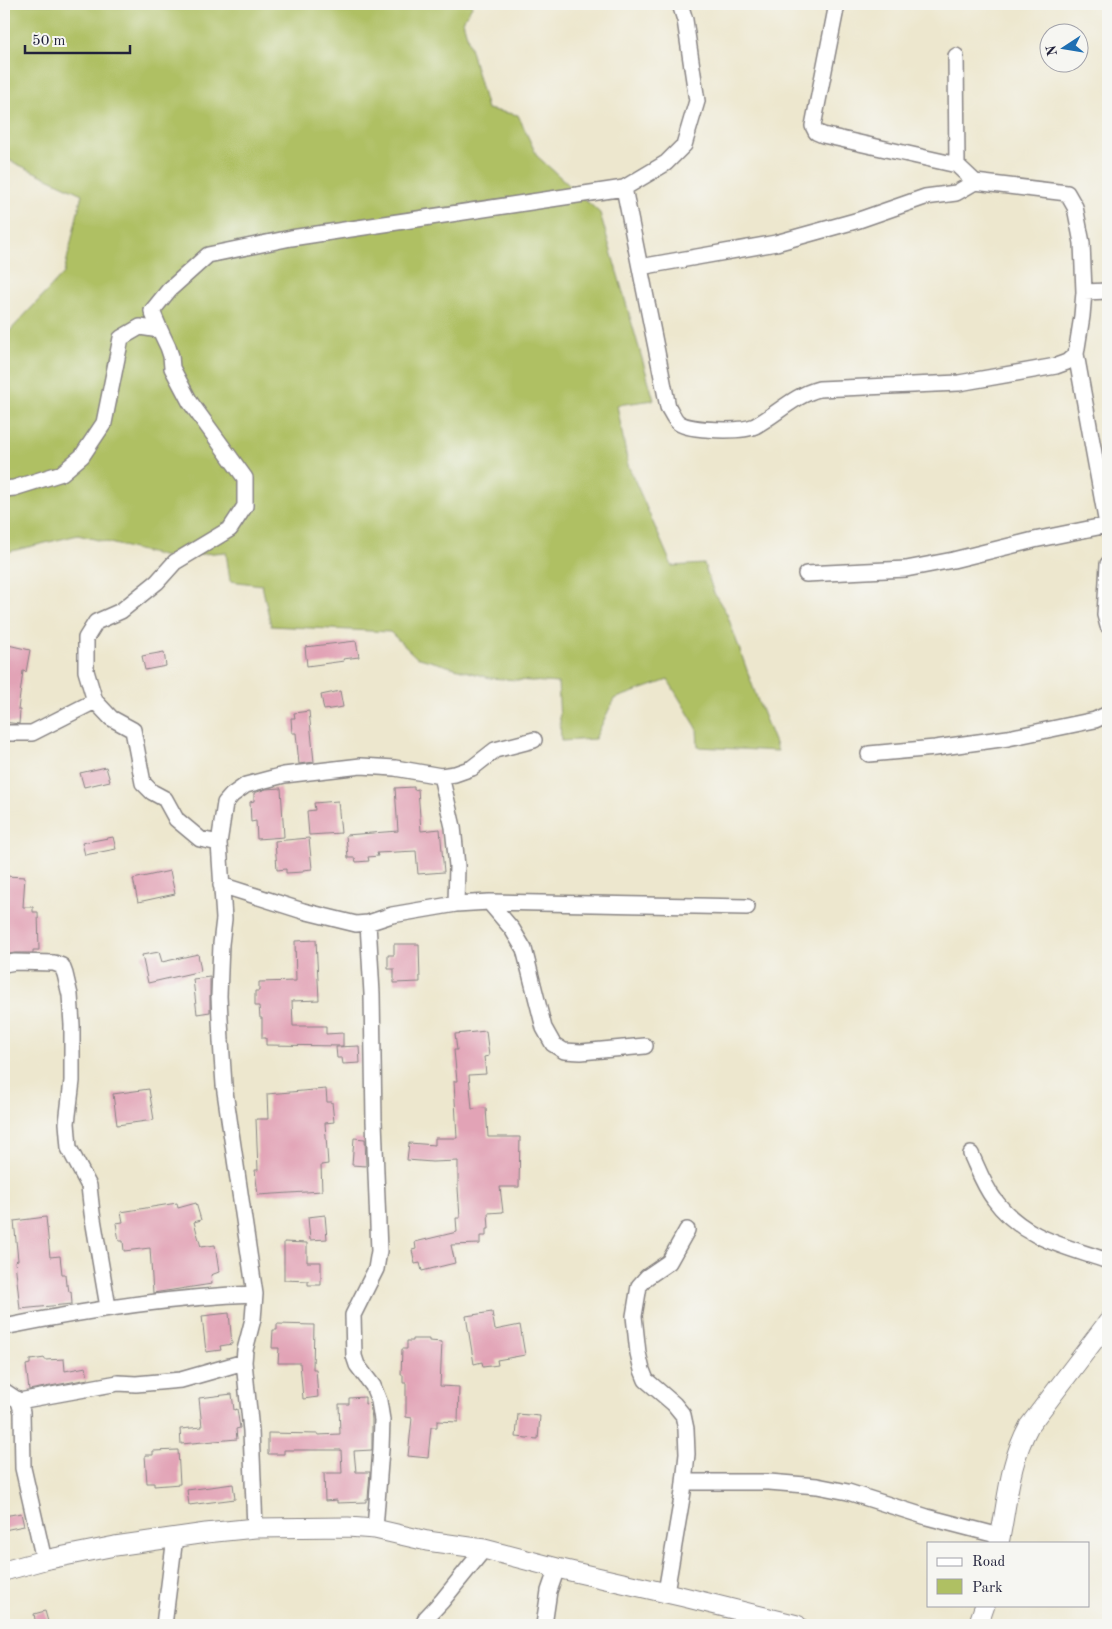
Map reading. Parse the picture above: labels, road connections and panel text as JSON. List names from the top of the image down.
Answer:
{
  "legend": ["Road", "Park"],
  "scale_bar": "50 m",
  "north": "left"
}
